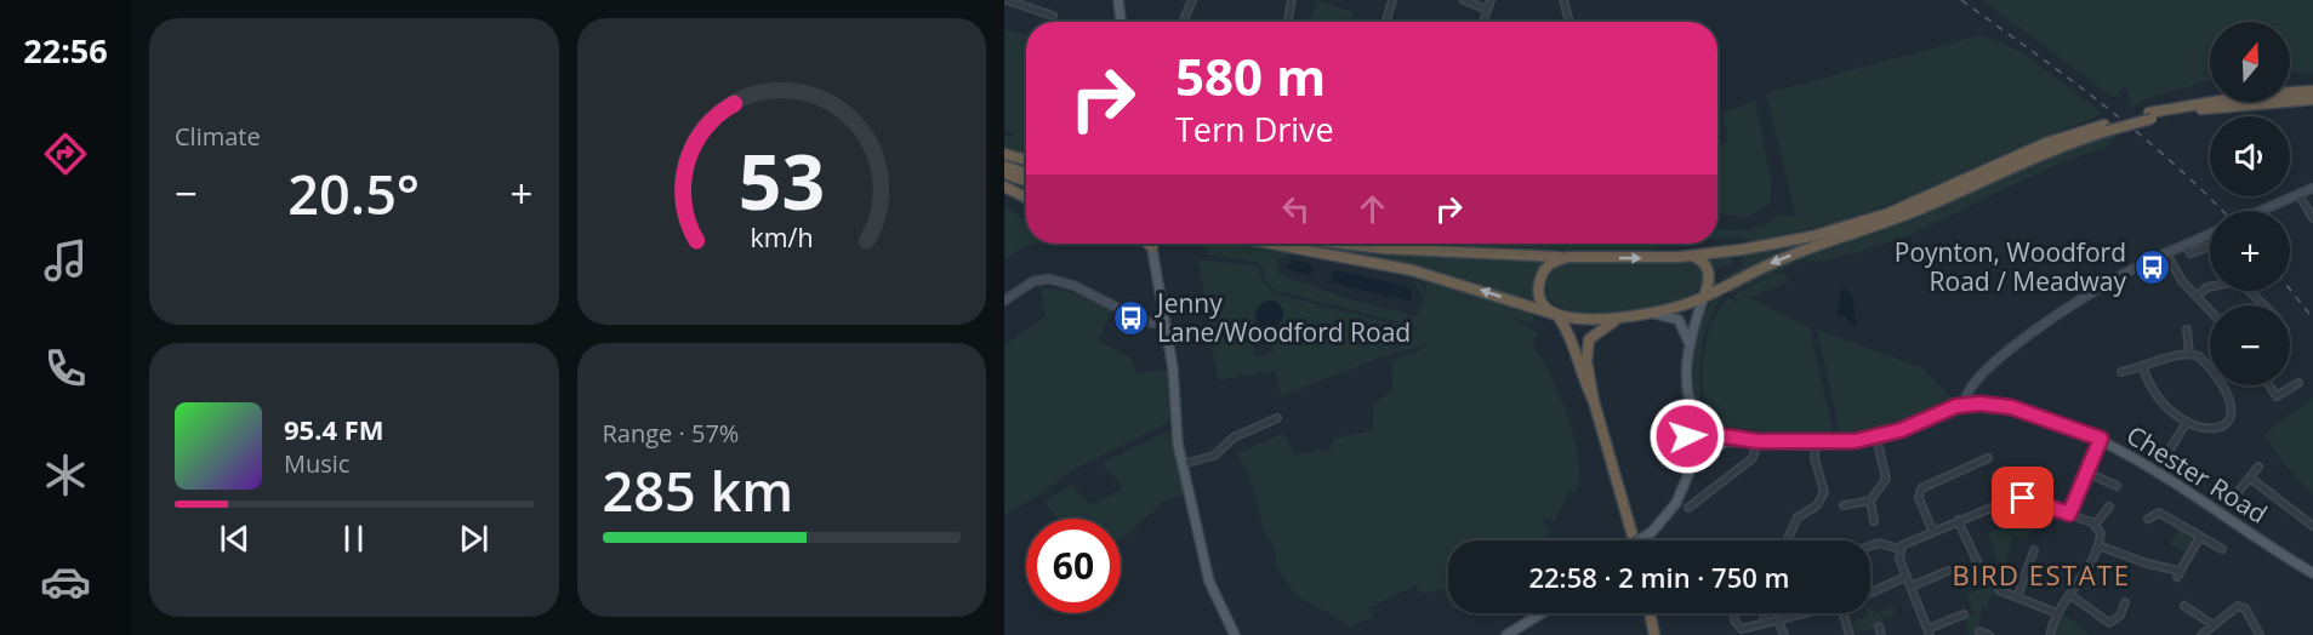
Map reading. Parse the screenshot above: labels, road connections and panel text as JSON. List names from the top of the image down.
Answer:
{
  "streets": {
    "main road": ["Chester Road"]
  },
  "districts": ["BIRD ESTATE"],
  "places": {
    "bus stop": ["Poynton, Woodford Road / Meadway", "Jenny Lane/Woodford Road"]
  },
  "north": "top",
  "page": {
    "tabs": "22:56",
    "tile": [
      "Climate",
      ["Range · 57%", "285 km"]
    ],
    "map_buttons": ["+", "−"],
    "turn": ["580 m", "Tern Drive"],
    "heat": ["−", "20.5°", "+"],
    "song": ["95.4 FM", "Music"],
    "limit": "60",
    "trip": "22:58 · 2 min · 750 m",
    "gauge": ["53", "km/h"]
  }
}
